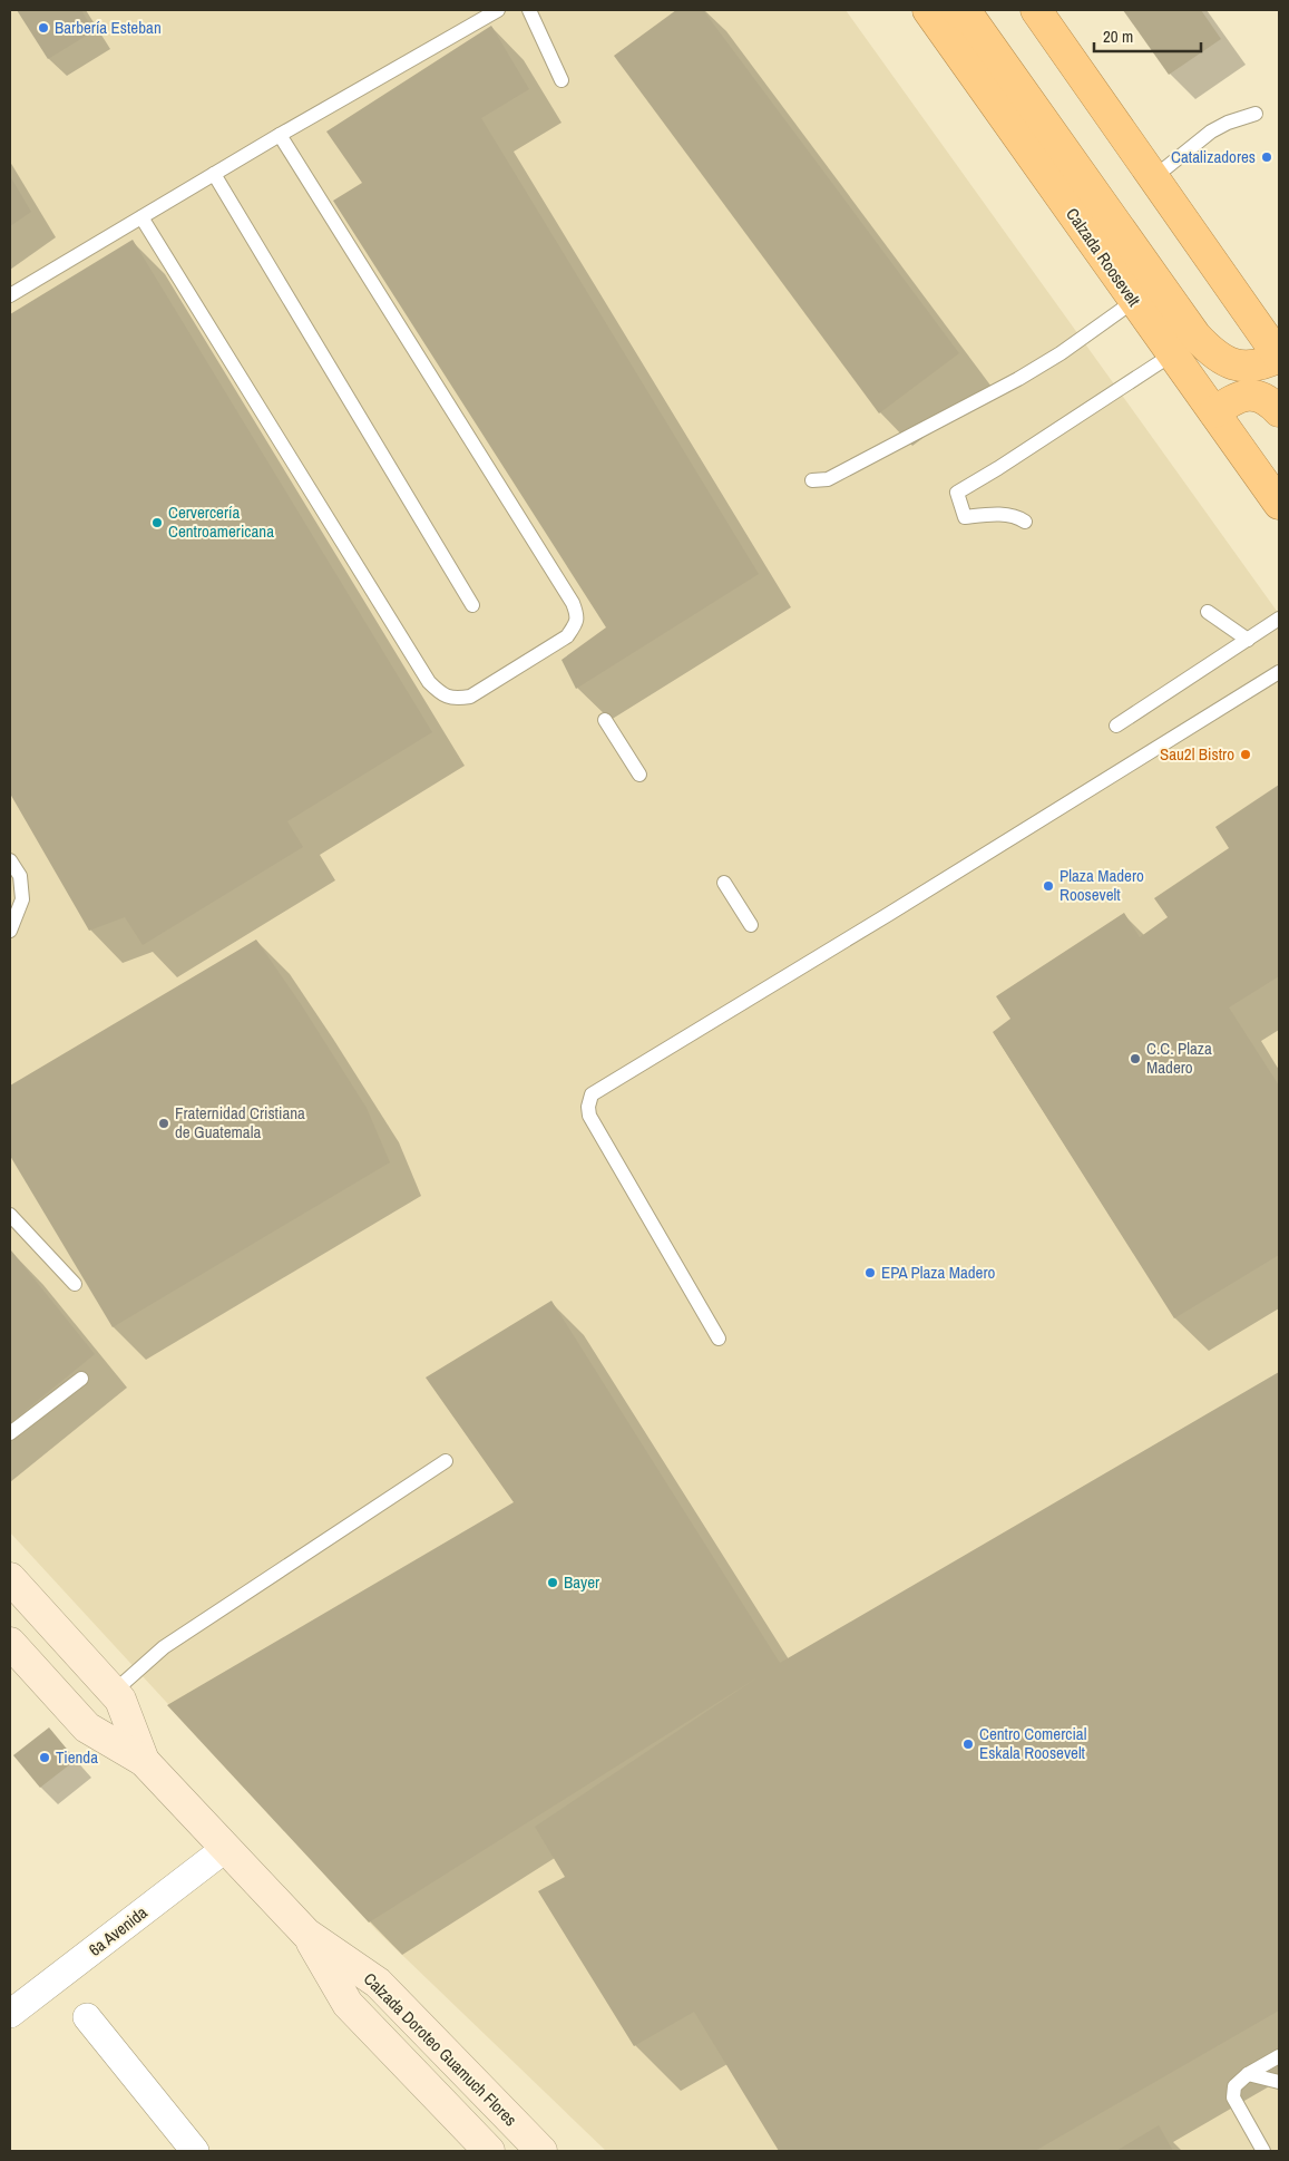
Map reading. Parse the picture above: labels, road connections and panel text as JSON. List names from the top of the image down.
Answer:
{
  "streets": {
    "highway": ["Calzada Roosevelt"],
    "main road": ["Calzada Doroteo Guamuch Flores"],
    "street": ["6a Avenida"]
  },
  "crossings": [
    ["6a Avenida", "Calzada Doroteo Guamuch Flores"]
  ],
  "places": [
    "Barbería Esteban",
    "Catalizadores",
    "Cervercería Centroamericana",
    "Sau2l Bistro",
    "Plaza Madero Roosevelt",
    "C.C. Plaza Madero",
    "Fraternidad Cristiana de Guatemala",
    "EPA Plaza Madero",
    "Bayer",
    "Centro Comercial Eskala Roosevelt",
    "Tienda"
  ],
  "scale_bar": "20 m"
}
